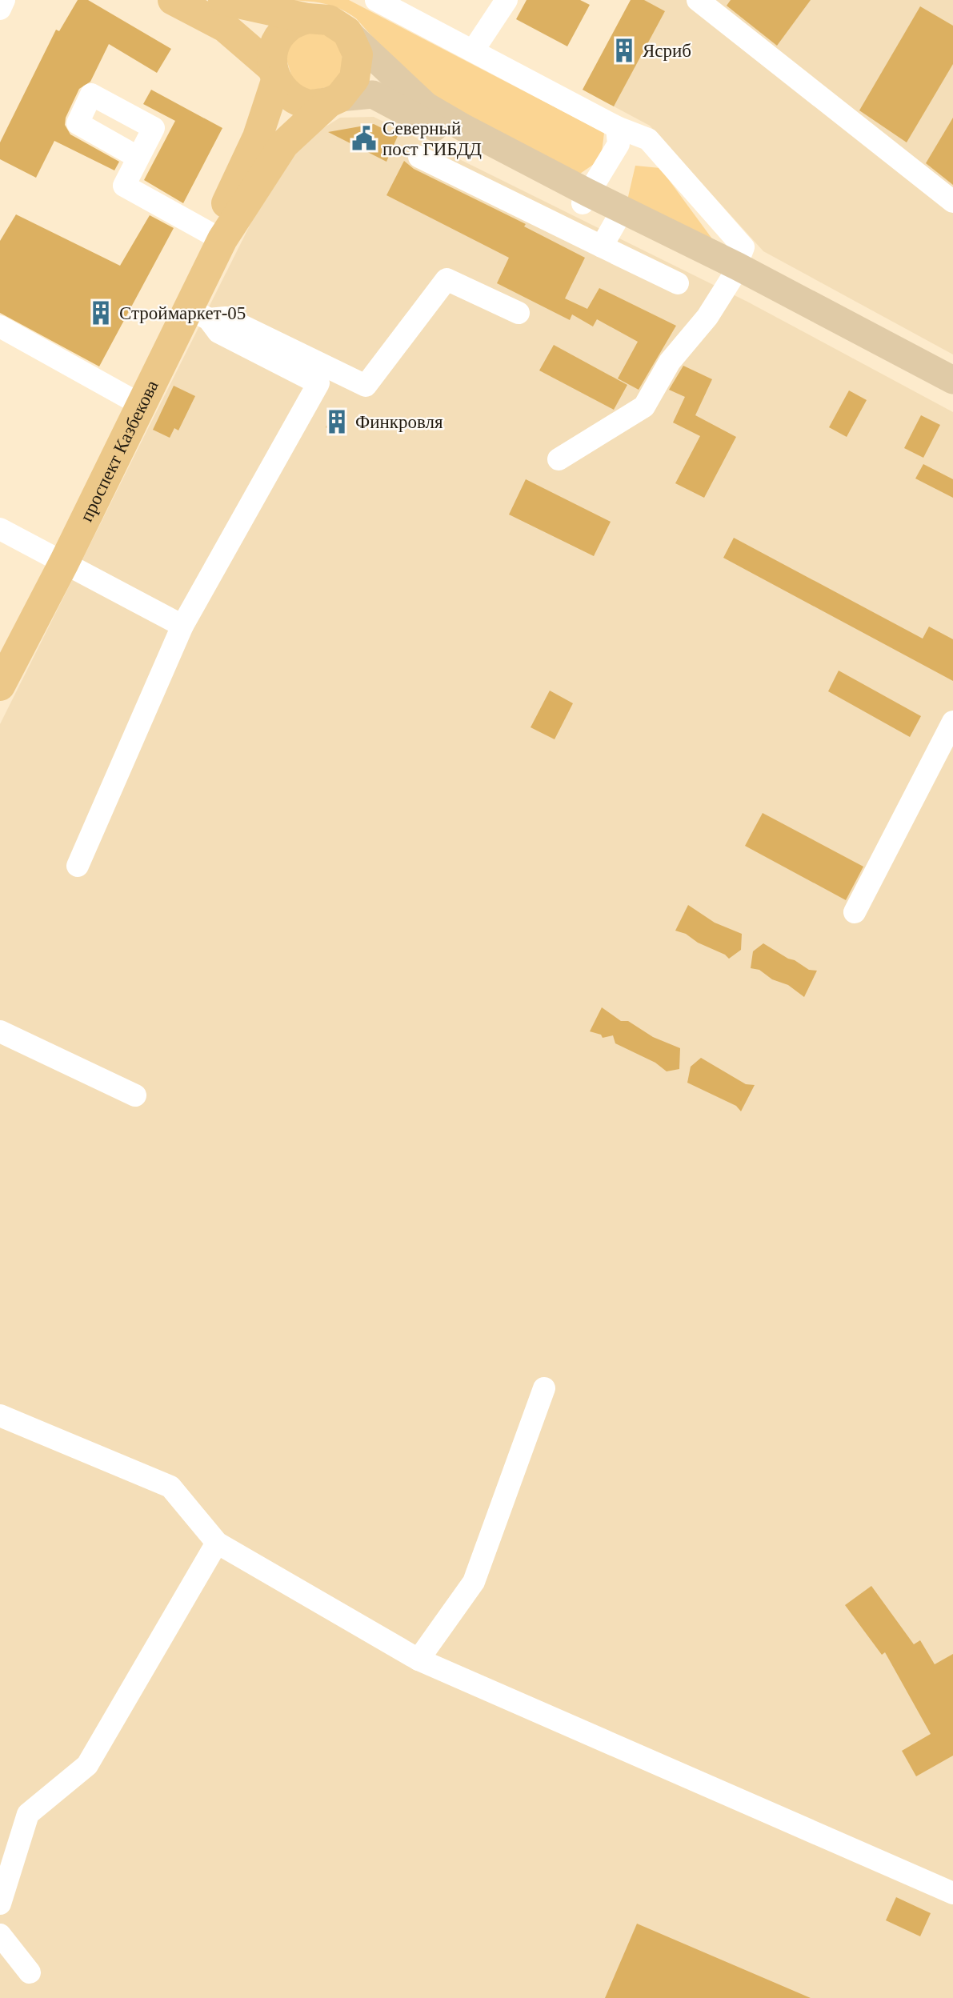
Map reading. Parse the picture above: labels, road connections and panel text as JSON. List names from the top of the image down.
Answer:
{
  "streets": {
    "highway": ["проспект Казбекова"]
  },
  "places": {
    "building": ["Ясриб", "Строймаркет-05", "Финкровля"],
    "public building": ["Северный пост ГИБДД"]
  }
}
